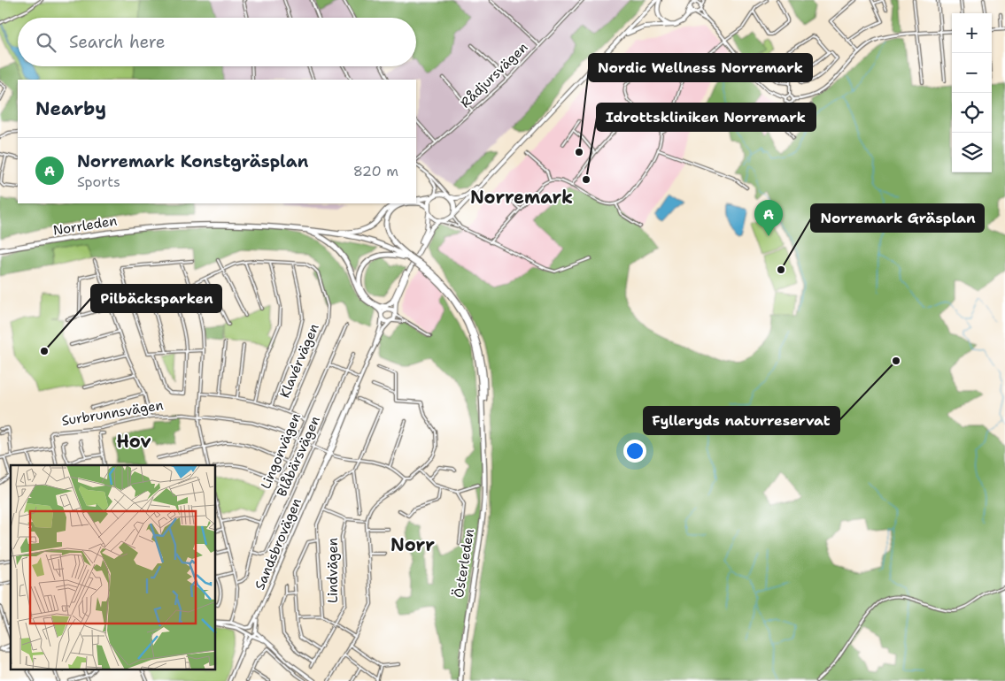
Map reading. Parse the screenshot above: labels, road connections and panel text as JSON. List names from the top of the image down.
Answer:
{
  "streets": {
    "highway": ["Norrleden", "Österleden"],
    "main road": ["Sandsbrovägen"],
    "street": [
      "Rådjursvägen",
      "Klavérvägen",
      "Surbrunnsvägen",
      "Lingonvägen",
      "Blåbärsvägen",
      "Lindvägen"
    ]
  },
  "crossings": [
    ["Norrleden", "Österleden"],
    ["Surbrunnsvägen", "Lingonvägen"],
    ["Surbrunnsvägen", "Blåbärsvägen"],
    ["Surbrunnsvägen", "Sandsbrovägen"],
    ["Lingonvägen", "Blåbärsvägen"]
  ],
  "districts": ["Norremark", "Hov", "Norr"],
  "places": [
    "Nordic Wellness Norremark",
    "Idrottskliniken Norremark",
    "Norremark Gräsplan",
    "Pilbäcksparken",
    "Fylleryds naturreservat"
  ],
  "page": {
    "map_buttons": ["+", "−"],
    "search": "Search here",
    "heading": "Nearby",
    "list": [
      {
        "mark": "A",
        "name": "Norremark Konstgräsplan",
        "note": "Sports",
        "value": "820 m"
      }
    ],
    "pins": "A"
  }
}
